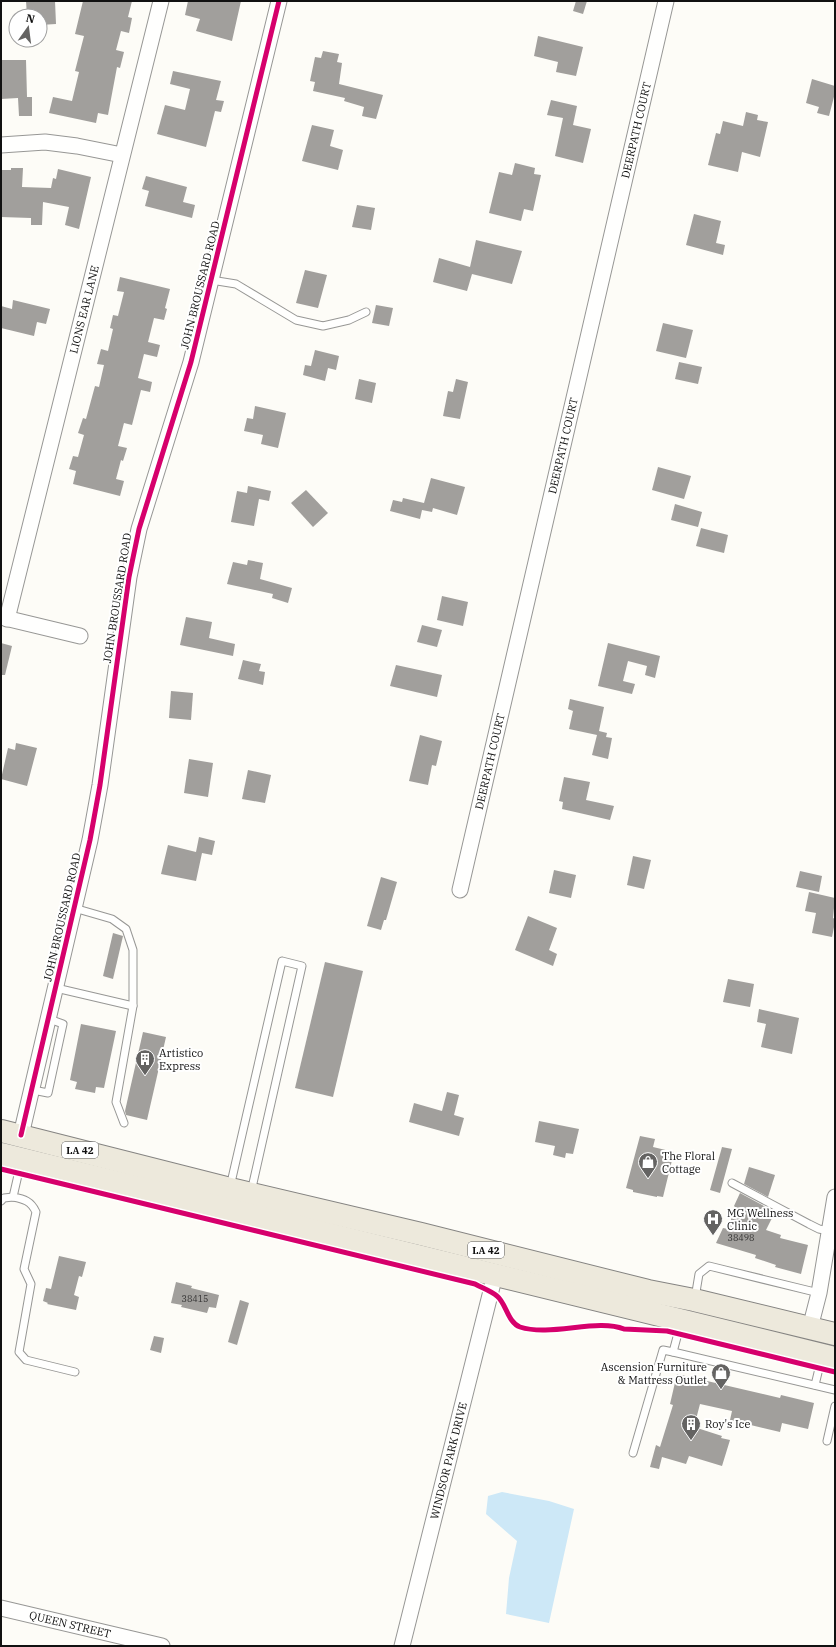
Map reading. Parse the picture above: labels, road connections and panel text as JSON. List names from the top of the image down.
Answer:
{
  "streets": {
    "main road": ["LA 42"],
    "street": [
      "DEERPATH COURT",
      "JOHN BROUSSARD ROAD",
      "LIONS EAR LANE",
      "WINDSOR PARK DRIVE",
      "QUEEN STREET"
    ]
  },
  "crossings": [
    ["JOHN BROUSSARD ROAD", "LA 42"],
    ["LA 42", "WINDSOR PARK DRIVE"]
  ],
  "places": {
    "building": ["Artistico Express", "Roy's Ice"],
    "shop": ["The Floral Cottage", "Ascension Furniture & Mattress Outlet"],
    "hospital": ["MG Wellness Clinic"]
  },
  "house_numbers": ["38498", "38415"],
  "north": "top"
}
